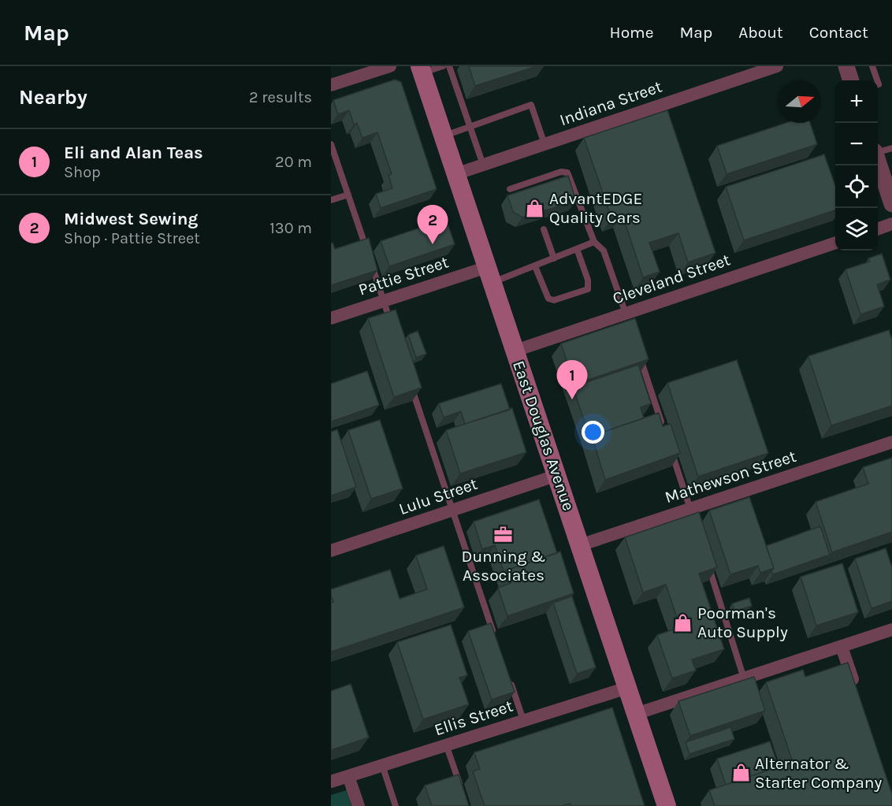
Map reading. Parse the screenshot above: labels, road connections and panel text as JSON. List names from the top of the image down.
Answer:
{
  "streets": {
    "main road": ["East Douglas Avenue"],
    "street": [
      "Indiana Street",
      "Pattie Street",
      "Cleveland Street",
      "Mathewson Street",
      "Lulu Street",
      "Ellis Street"
    ]
  },
  "crossings": [
    ["Indiana Street", "East Douglas Avenue"],
    ["Pattie Street", "East Douglas Avenue"],
    ["Cleveland Street", "East Douglas Avenue"],
    ["East Douglas Avenue", "Mathewson Street"],
    ["East Douglas Avenue", "Lulu Street"],
    ["East Douglas Avenue", "Ellis Street"]
  ],
  "places": {
    "shop": ["AdvantEDGE Quality Cars", "Poorman's Auto Supply", "Alternator & Starter Company"],
    "office": ["Dunning & Associates"]
  },
  "north": "right",
  "page": {
    "header": "Map",
    "nav": [
      "Home",
      "Map",
      "About",
      "Contact"
    ],
    "heading": ["Nearby", "2 results"],
    "map_buttons": ["+", "−"],
    "list": [
      {
        "mark": "1",
        "name": "Eli and Alan Teas",
        "note": "Shop",
        "value": "20 m"
      },
      {
        "mark": "2",
        "name": "Midwest Sewing",
        "note": "Shop · Pattie Street",
        "value": "130 m"
      }
    ],
    "pins": ["2", "1"]
  }
}
